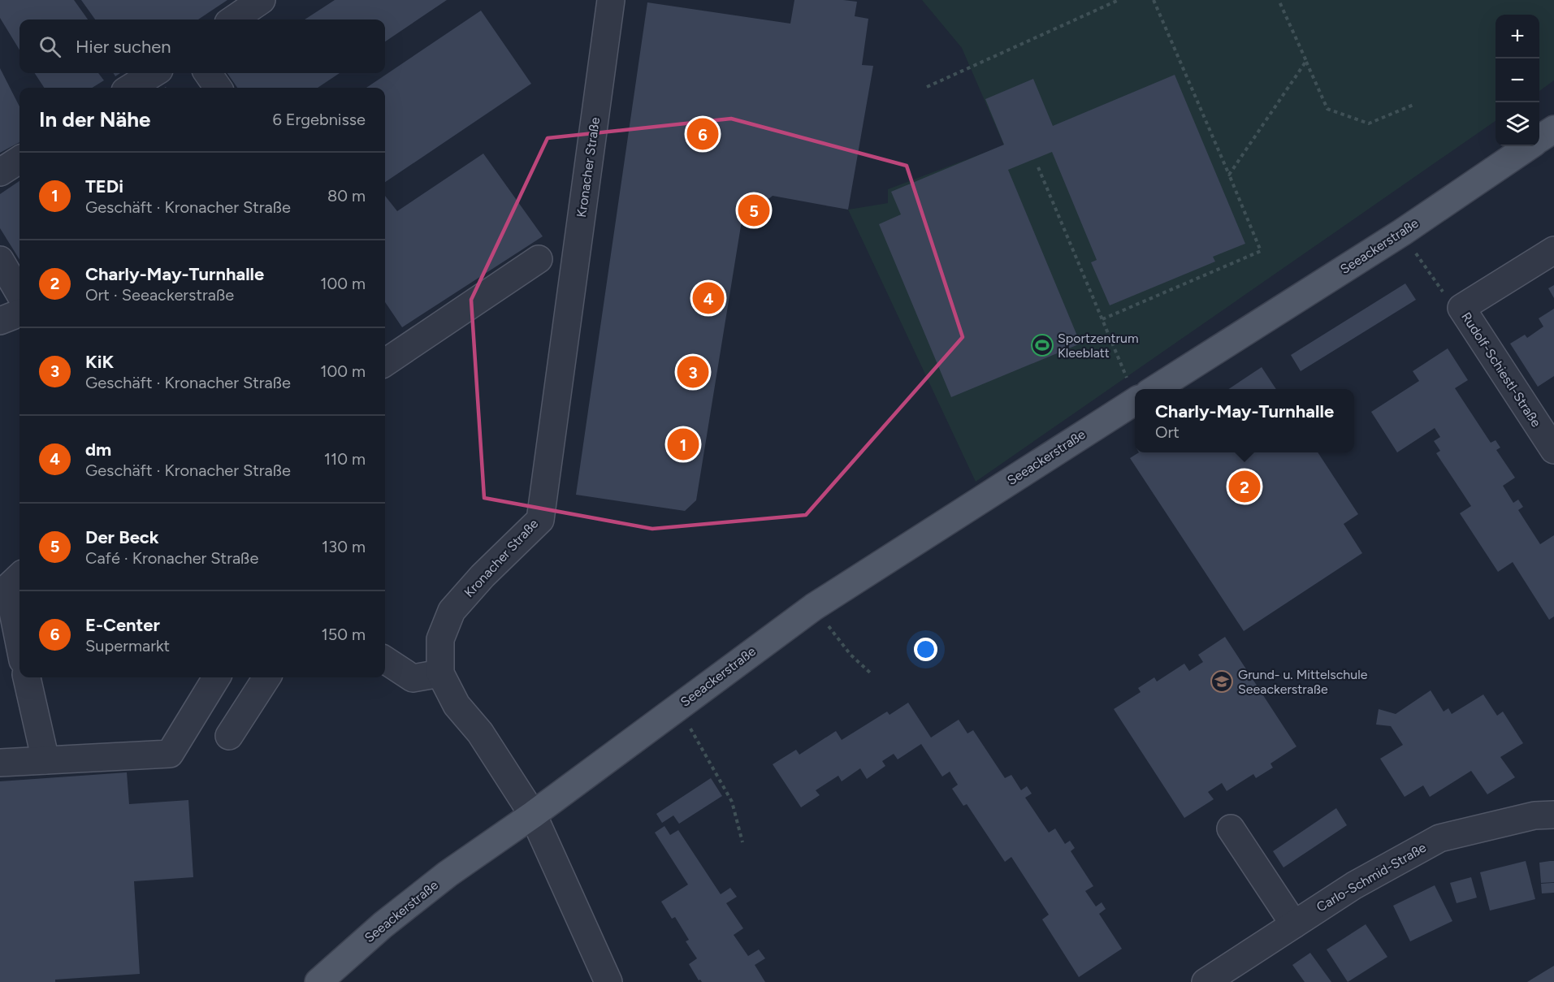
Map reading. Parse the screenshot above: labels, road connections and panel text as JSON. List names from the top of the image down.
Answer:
{
  "streets": {
    "main road": ["Seeackerstraße"],
    "street": ["Kronacher Straße", "Rudolf-Schiestl-Straße", "Carlo-Schmid-Straße"]
  },
  "crossings": [
    ["Kronacher Straße", "Seeackerstraße"]
  ],
  "places": {
    "sports": ["Sportzentrum Kleeblatt"],
    "school or university": ["Grund- u. Mittelschule Seeackerstraße"]
  },
  "page": {
    "map_buttons": ["+", "−"],
    "search": "Hier suchen",
    "heading": ["In der Nähe", "6 Ergebnisse"],
    "pins": [
      "6",
      "5",
      "4",
      "3",
      "1",
      "2"
    ],
    "list": [
      {
        "mark": "1",
        "name": "TEDi",
        "note": "Geschäft · Kronacher Straße",
        "value": "80 m"
      },
      {
        "mark": "2",
        "name": "Charly-May-Turnhalle",
        "note": "Ort · Seeackerstraße",
        "value": "100 m"
      },
      {
        "mark": "3",
        "name": "KiK",
        "note": "Geschäft · Kronacher Straße",
        "value": "100 m"
      },
      {
        "mark": "4",
        "name": "dm",
        "note": "Geschäft · Kronacher Straße",
        "value": "110 m"
      },
      {
        "mark": "5",
        "name": "Der Beck",
        "note": "Café · Kronacher Straße",
        "value": "130 m"
      },
      {
        "mark": "6",
        "name": "E-Center",
        "note": "Supermarkt",
        "value": "150 m"
      }
    ],
    "popup": ["Charly-May-Turnhalle", "Ort"]
  }
}
